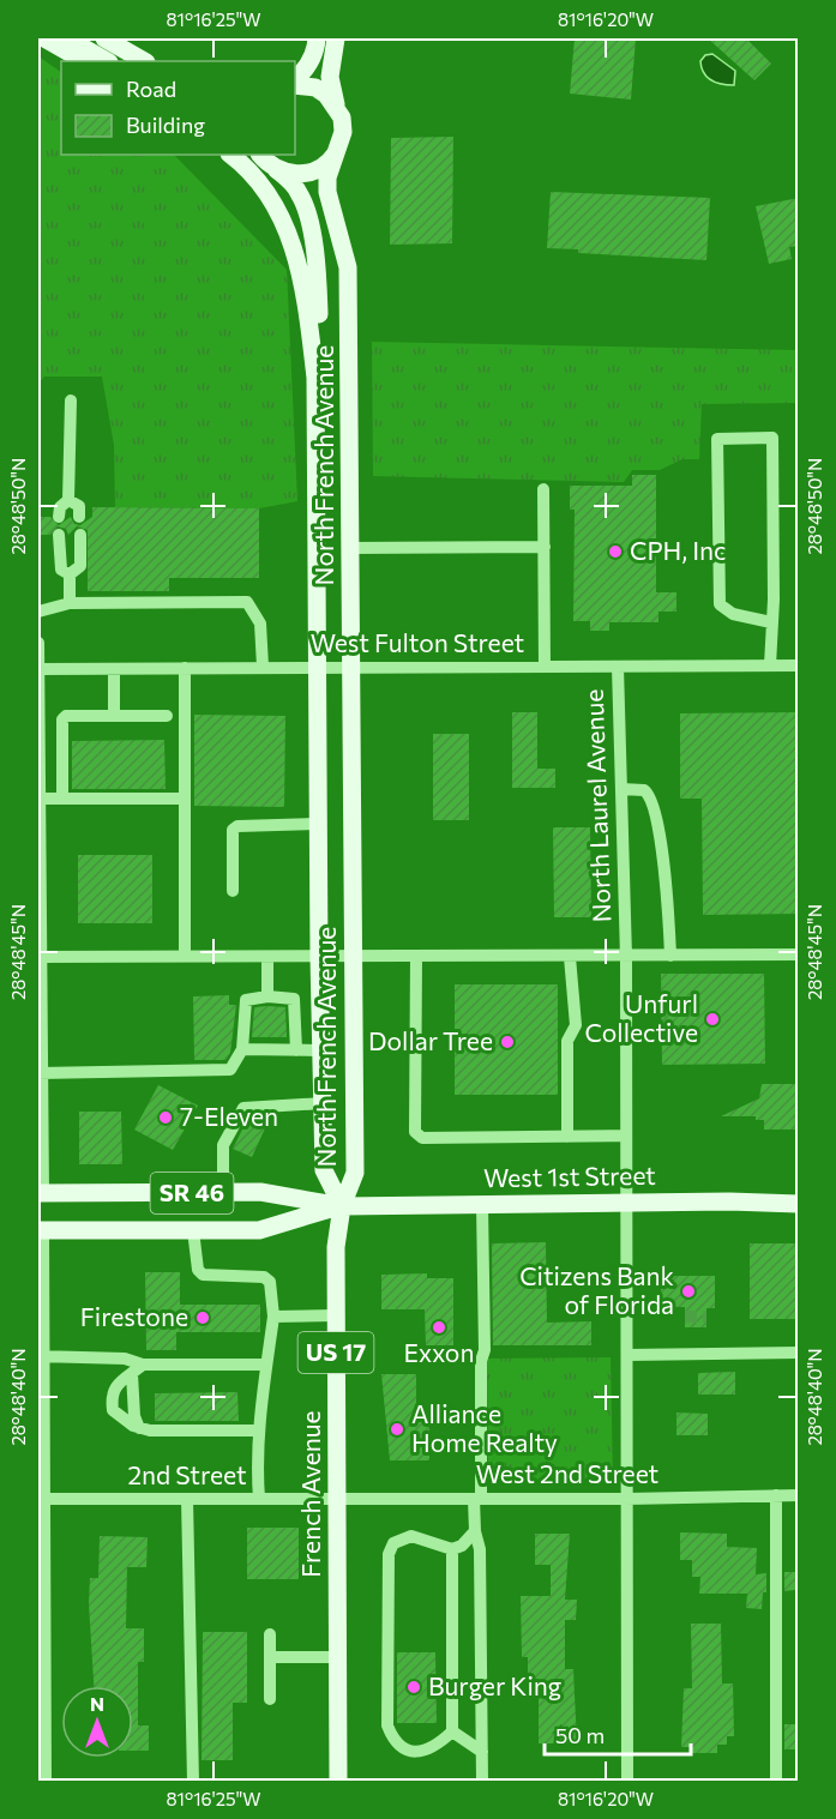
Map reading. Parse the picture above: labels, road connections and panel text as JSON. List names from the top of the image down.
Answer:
{
  "streets": {
    "main road": [
      "North French Avenue",
      "West 1st Street",
      "SR 46",
      "US 17",
      "French Avenue"
    ],
    "street": [
      "West Fulton Street",
      "North Laurel Avenue",
      "West 2nd Street",
      "2nd Street"
    ]
  },
  "crossings": [
    ["North French Avenue", "West Fulton Street"],
    ["North French Avenue", "West 1st Street"],
    ["North French Avenue", "French Avenue"],
    ["West Fulton Street", "North Laurel Avenue"],
    ["North Laurel Avenue", "West 1st Street"],
    ["North Laurel Avenue", "West 2nd Street"],
    ["West 1st Street", "French Avenue"],
    ["West 2nd Street", "2nd Street"],
    ["West 2nd Street", "French Avenue"],
    ["2nd Street", "French Avenue"]
  ],
  "places": [
    "CPH, Inc",
    "Unfurl Collective",
    "Dollar Tree",
    "7-Eleven",
    "Citizens Bank of Florida",
    "Firestone",
    "Exxon",
    "Alliance Home Realty",
    "Burger King"
  ],
  "legend": ["Road", "Building"],
  "scale_bar": "50 m",
  "north": "top",
  "coordinates": [
    "81°16'25\"W",
    "81°16'20\"W",
    "28°48'50\"N",
    "28°48'45\"N",
    "28°48'40\"N"
  ]
}
